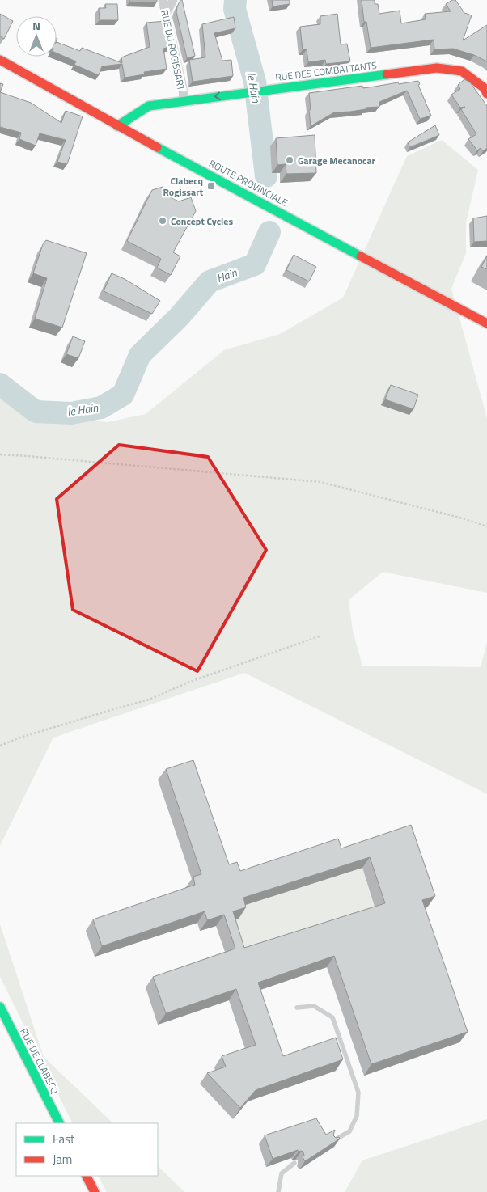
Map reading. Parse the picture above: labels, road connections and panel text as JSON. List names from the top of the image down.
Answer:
{
  "streets": {
    "main road": ["RUE DES COMBATTANTS", "ROUTE PROVINCIALE", "RUE DE CLABECQ"],
    "street": ["RUE DU ROGISSART"]
  },
  "crossings": [
    ["RUE DU ROGISSART", "RUE DES COMBATTANTS"],
    ["RUE DES COMBATTANTS", "ROUTE PROVINCIALE"]
  ],
  "one_way": ["RUE DES COMBATTANTS"],
  "water": ["le Hain", "Hain"],
  "places": {
    "other": ["Garage Mecanocar", "Concept Cycles"],
    "transit": ["Clabecq Rogissart"]
  },
  "legend": ["Fast", "Jam"],
  "north": "top"
}
